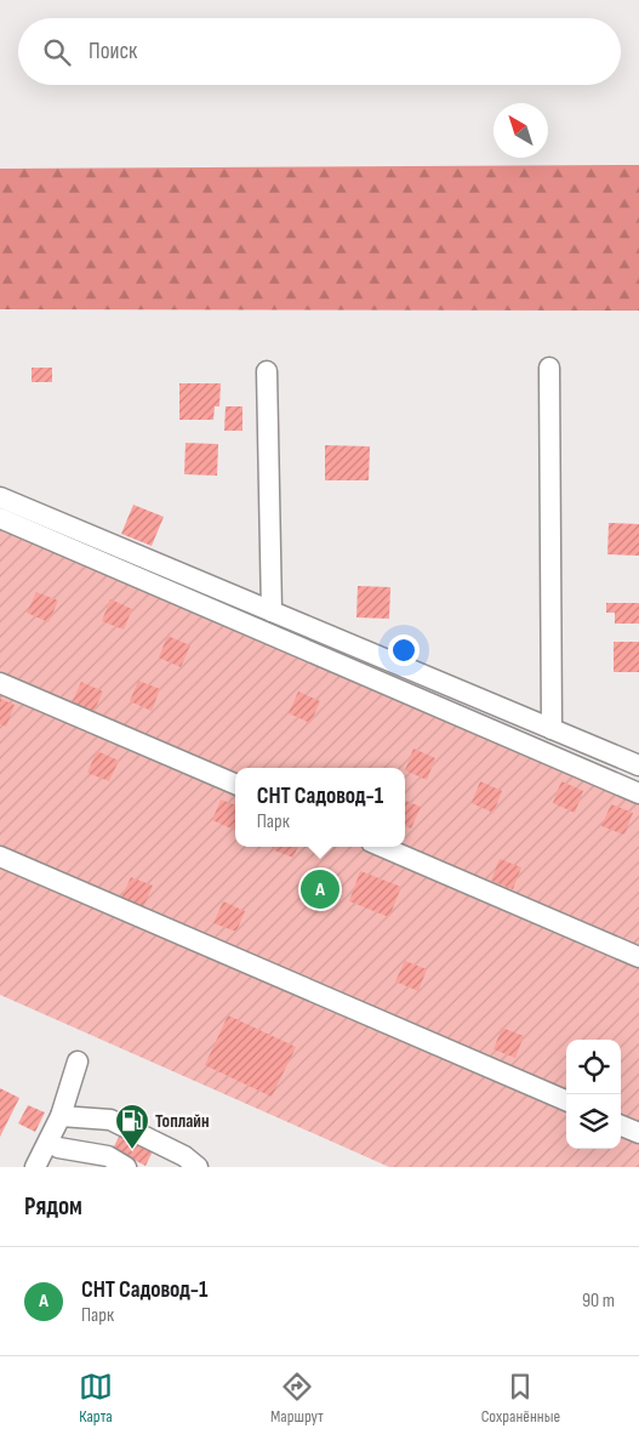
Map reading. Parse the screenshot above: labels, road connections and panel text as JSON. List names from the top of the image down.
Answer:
{
  "places": {
    "fuel station": ["Топлайн"]
  },
  "north": "top left",
  "page": {
    "search": "Поиск",
    "popup": ["СНТ Садовод-1", "Парк"],
    "pins": "A",
    "heading": "Рядом",
    "list": [
      {
        "mark": "A",
        "name": "СНТ Садовод-1",
        "note": "Парк",
        "value": "90 m"
      }
    ],
    "nav": ["Карта", "Маршрут", "Сохранённые"]
  }
}
